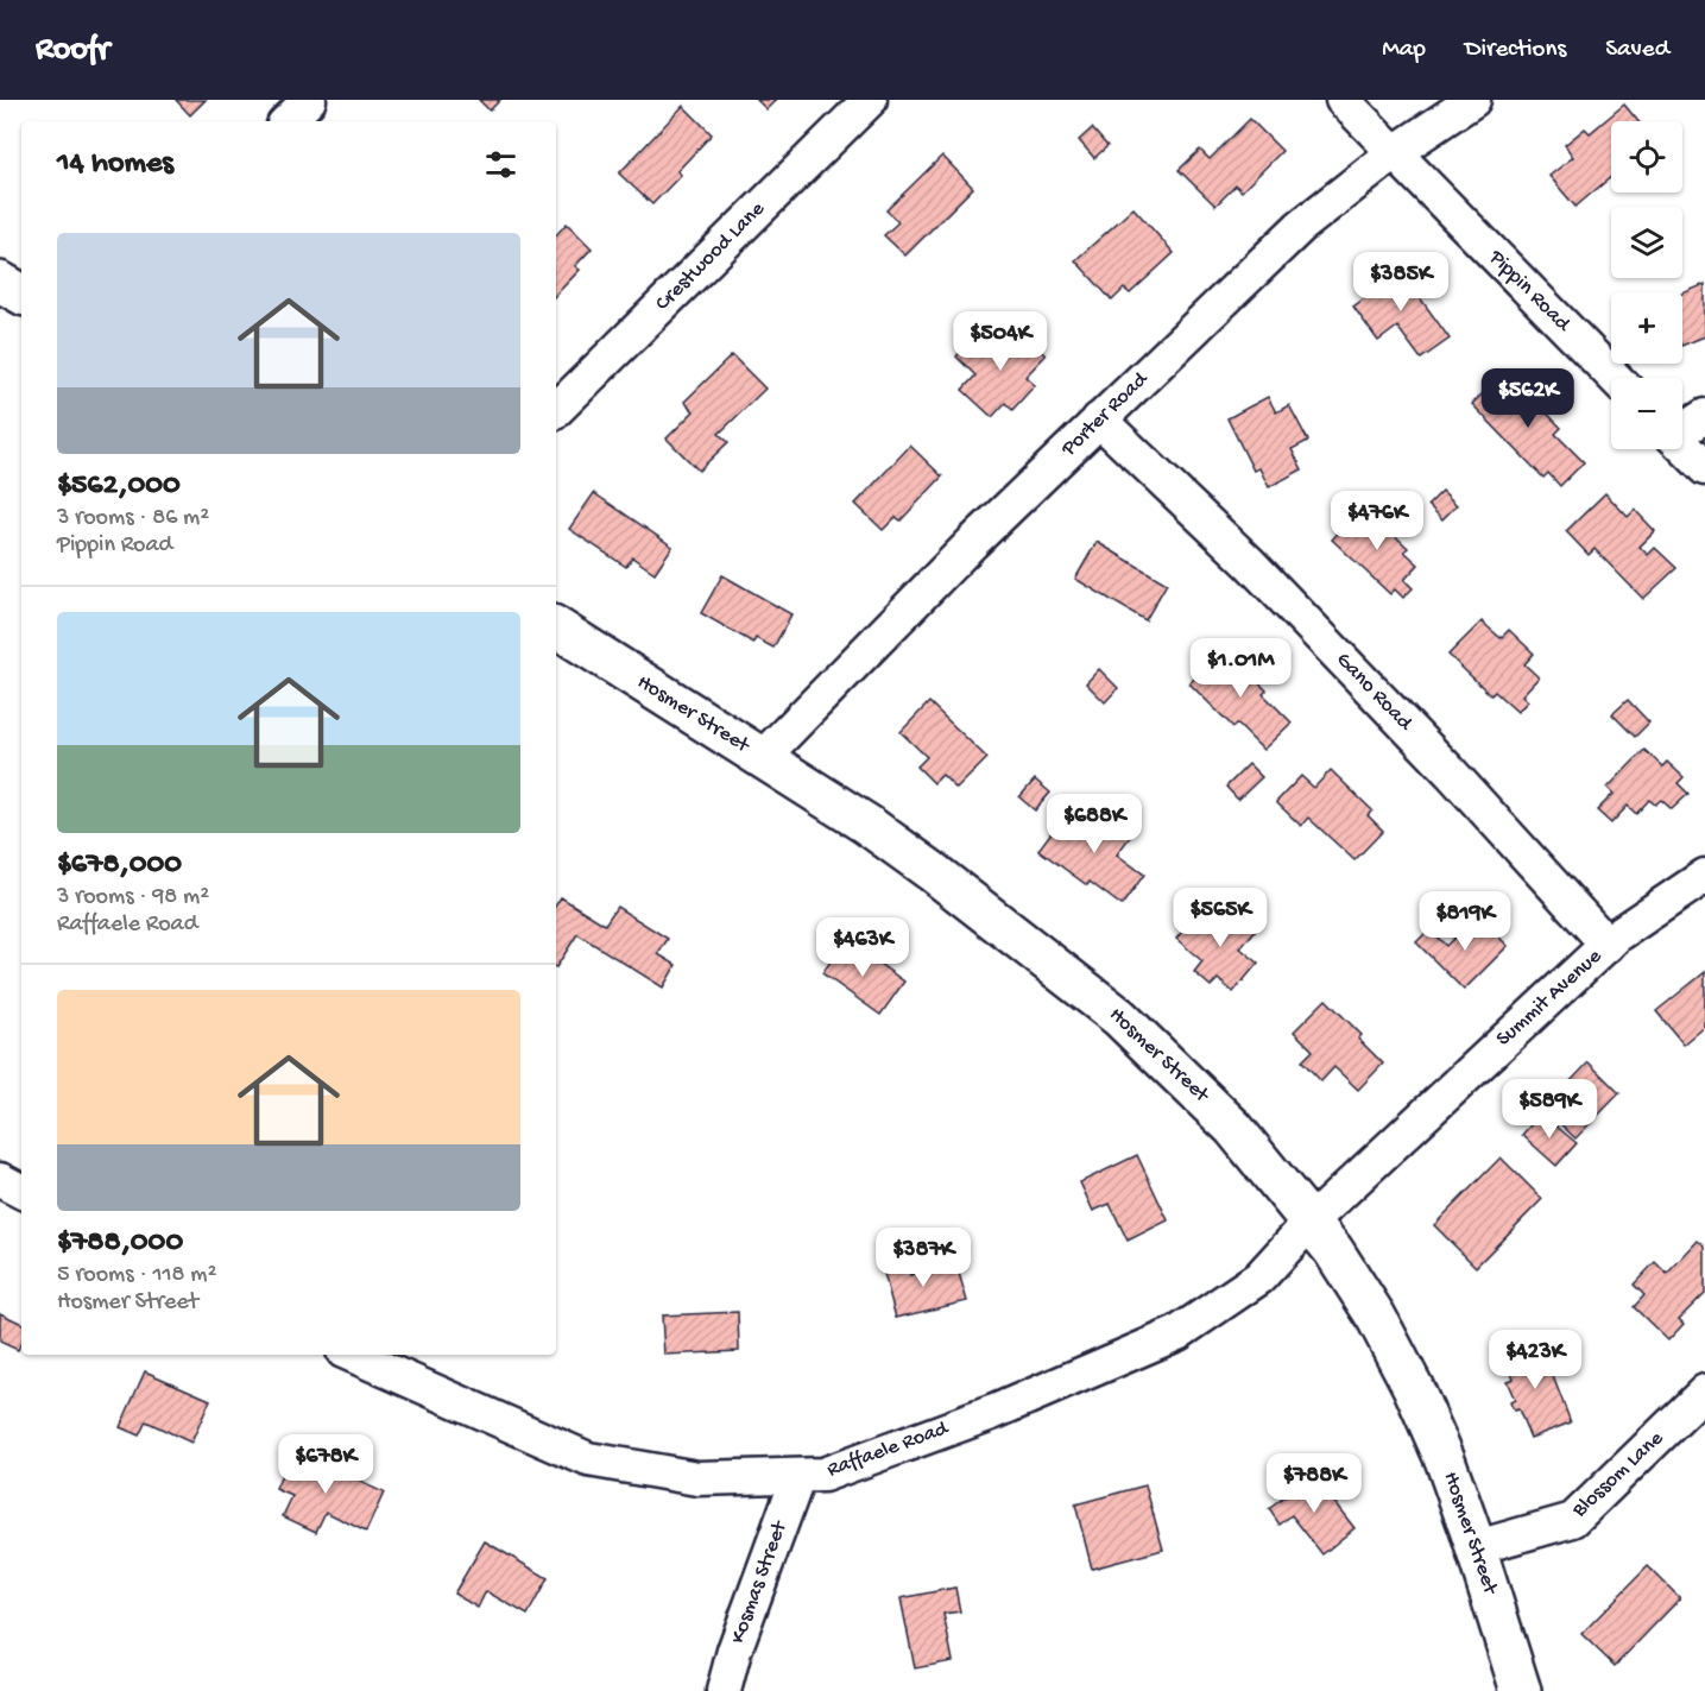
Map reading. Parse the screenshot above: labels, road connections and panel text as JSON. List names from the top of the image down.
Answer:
{
  "streets": {
    "street": [
      "Crestwood Lane",
      "Pippin Road",
      "Porter Road",
      "Gano Road",
      "Hosmer Street",
      "Summit Avenue",
      "Raffaele Road",
      "Blossom Lane",
      "Kosmas Street"
    ]
  },
  "crossings": [
    ["Pippin Road", "Porter Road"],
    ["Porter Road", "Gano Road"],
    ["Porter Road", "Hosmer Street"],
    ["Gano Road", "Summit Avenue"],
    ["Hosmer Street", "Summit Avenue"],
    ["Hosmer Street", "Raffaele Road"],
    ["Hosmer Street", "Blossom Lane"],
    ["Summit Avenue", "Raffaele Road"],
    ["Raffaele Road", "Kosmas Street"]
  ],
  "page": {
    "header": "Roofr",
    "nav": ["Map", "Directions", "Saved"],
    "map_buttons": ["+", "−"],
    "heading": "14 homes",
    "list": [
      {
        "name": "$562,000",
        "note": "3 rooms · 86 m² · Pippin Road"
      },
      {
        "name": "$678,000",
        "note": "3 rooms · 98 m² · Raffaele Road"
      },
      {
        "name": "$788,000",
        "note": "5 rooms · 118 m² · Hosmer Street"
      }
    ],
    "price": [
      "$385K",
      "$504K",
      "$562K",
      "$476K",
      "$1.01M",
      "$688K",
      "$565K",
      "$819K",
      "$463K",
      "$589K",
      "$387K",
      "$423K",
      "$678K",
      "$788K"
    ]
  }
}
